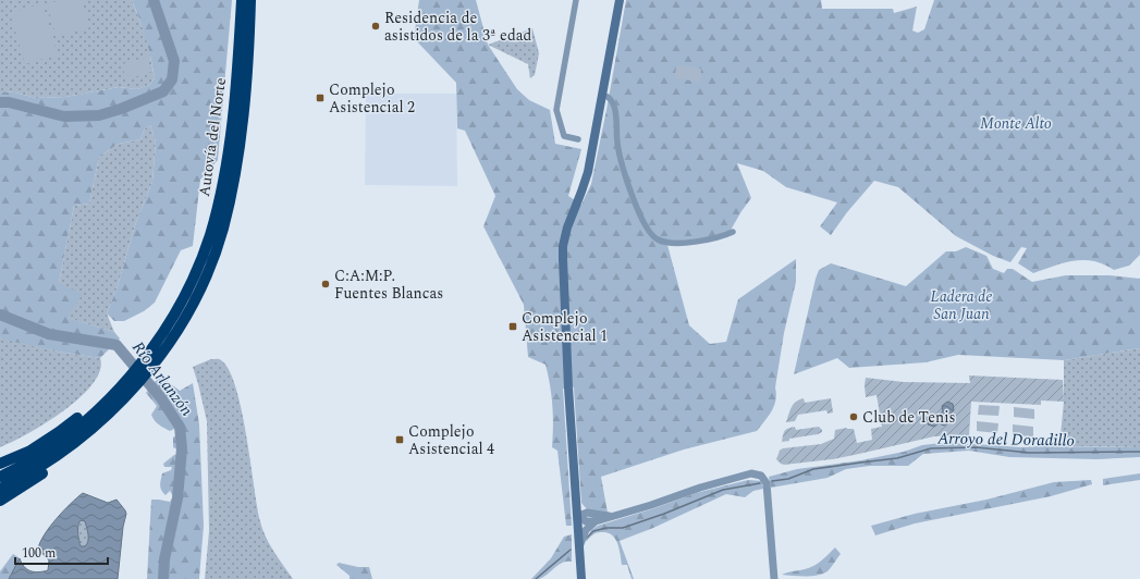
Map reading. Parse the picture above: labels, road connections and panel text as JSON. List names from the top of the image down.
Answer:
{
  "streets": {
    "highway": ["Autovía del Norte"]
  },
  "water": ["Río Arlanzón", "Arroyo del Doradillo"],
  "parks": ["Monte Alto", "Ladera de San Juan"],
  "places": {
    "other": ["Residencia de asistidos de la 3ª edad", "C:A:M:P. Fuentes Blancas", "Club de Tenis"],
    "transit": ["Complejo Asistencial 2", "Complejo Asistencial 1", "Complejo Asistencial 4"]
  },
  "scale_bar": "100 m"
}
